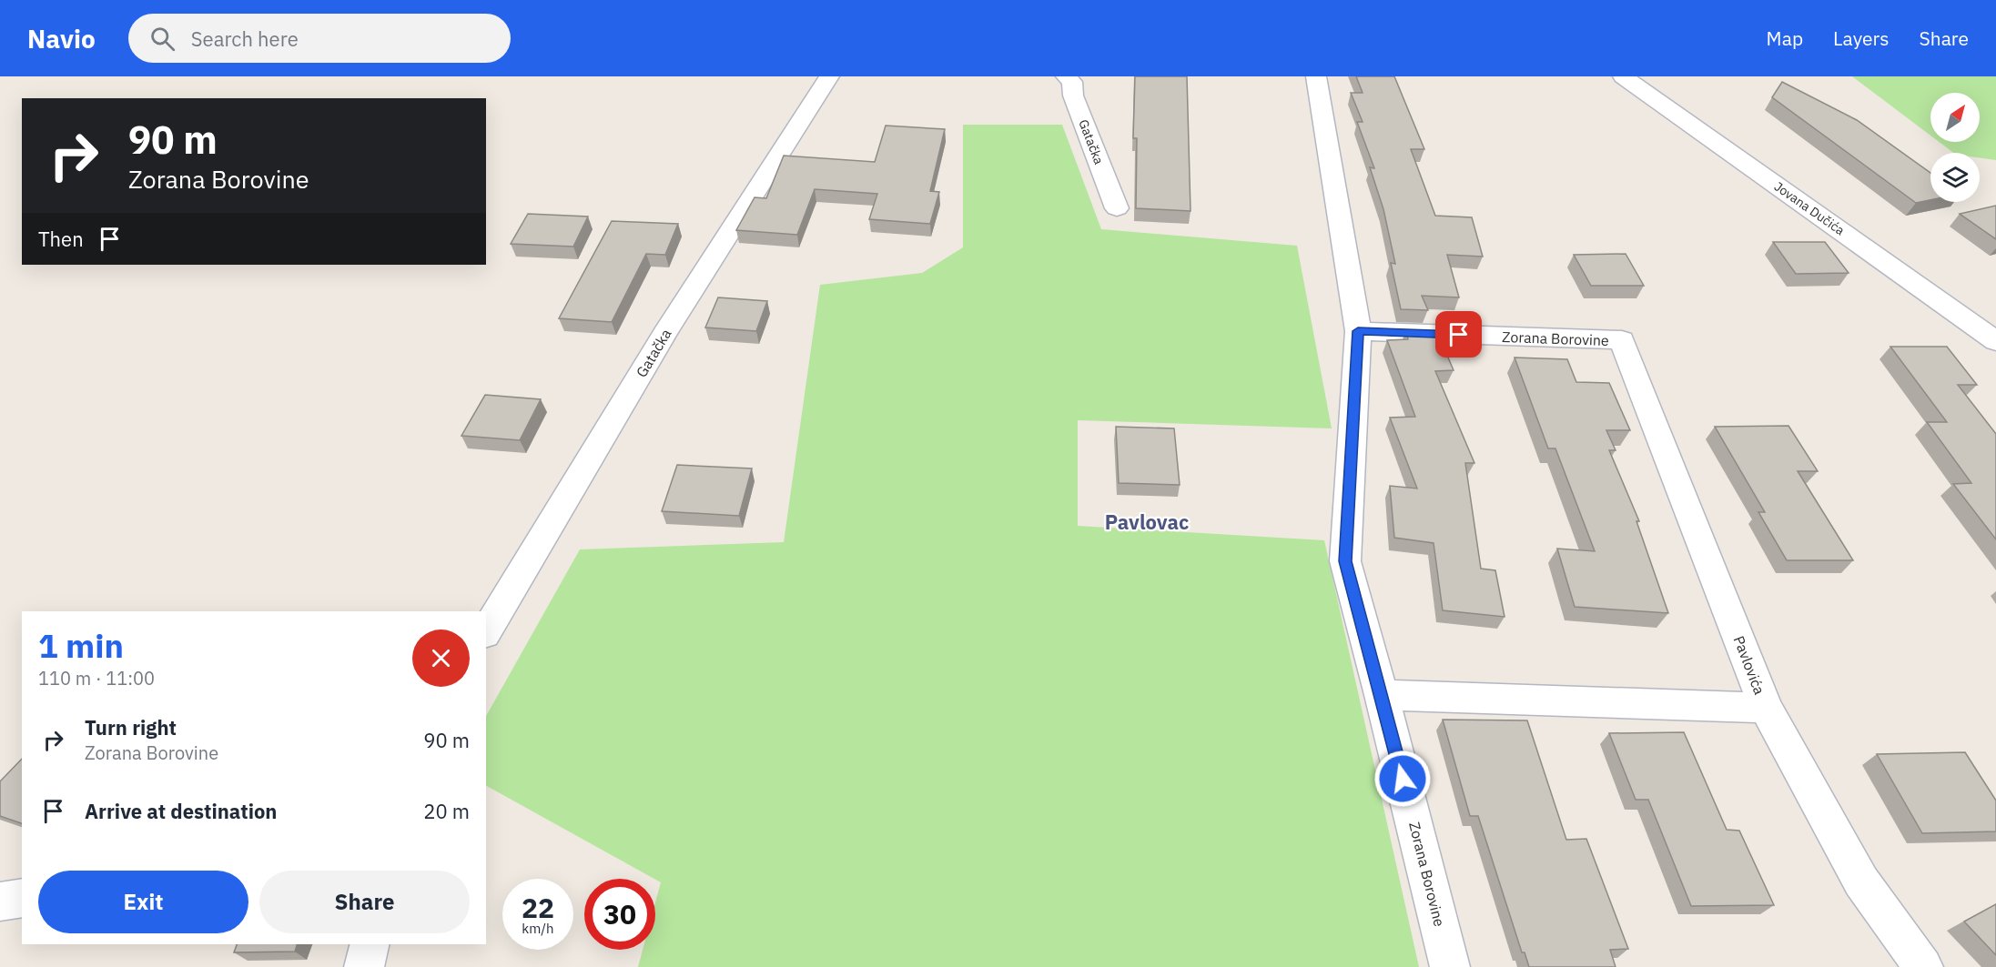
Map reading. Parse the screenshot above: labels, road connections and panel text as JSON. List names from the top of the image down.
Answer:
{
  "streets": {
    "street": [
      "Gatačka",
      "Jovana Dučića",
      "Zorana Borovine",
      "Pavlovića"
    ]
  },
  "crossings": [
    ["Zorana Borovine", "Pavlovića"]
  ],
  "districts": ["Pavlovac"],
  "north": "top right",
  "page": {
    "header": "Navio",
    "search": "Search here",
    "nav": ["Map", "Layers", "Share"],
    "turn": ["90 m", "Zorana Borovine"],
    "then": "Then",
    "heading": ["1 min", "110 m · 11:00"],
    "list": [
      {
        "name": "Turn right",
        "note": "Zorana Borovine",
        "value": "90 m"
      },
      {
        "name": "Arrive at destination",
        "value": "20 m"
      }
    ],
    "buttons": ["Exit", "Share"],
    "speed": "22 km/h",
    "limit": "30"
  }
}
